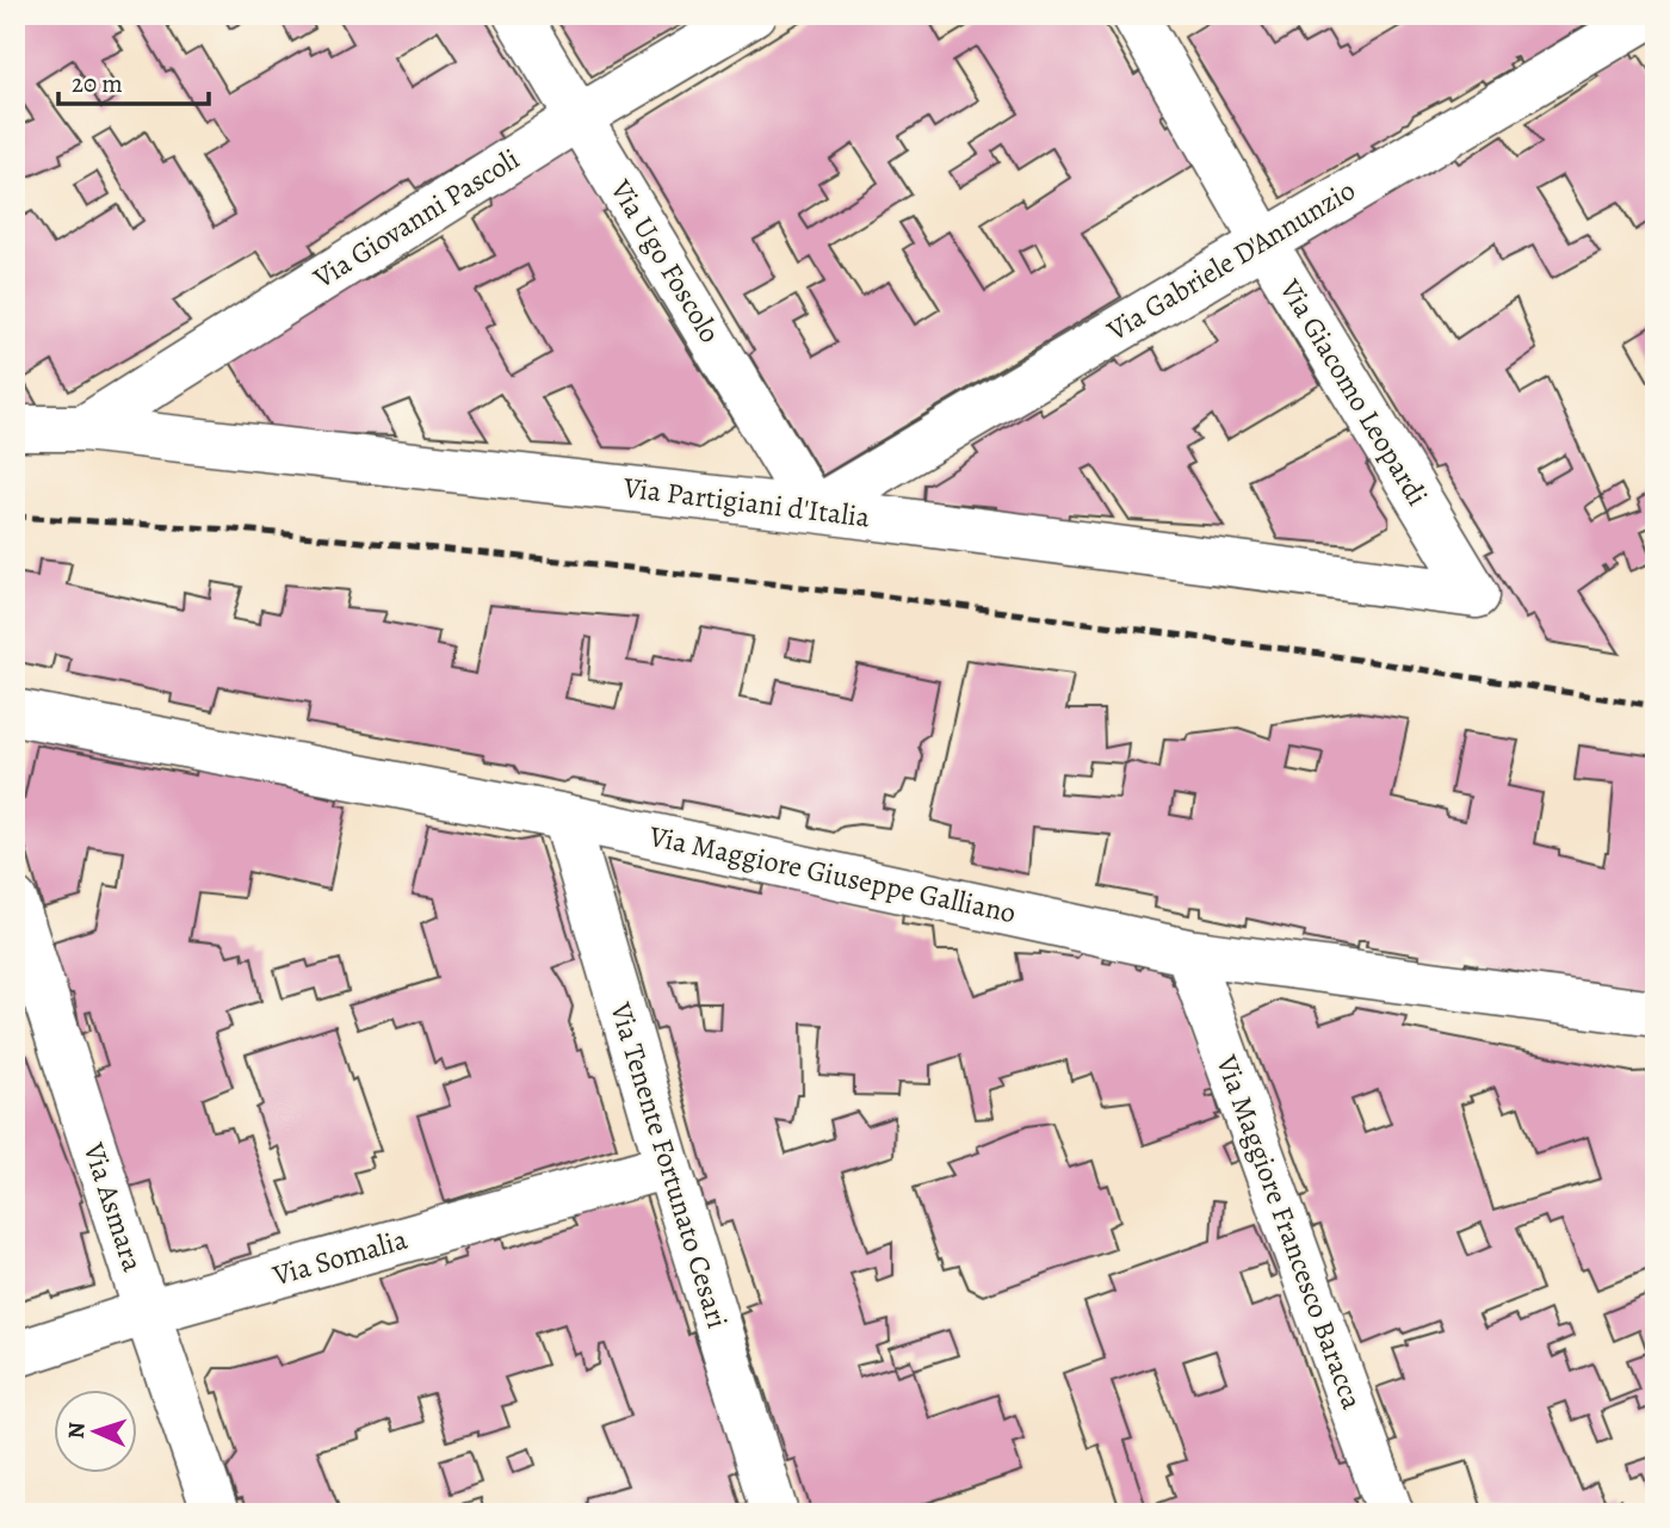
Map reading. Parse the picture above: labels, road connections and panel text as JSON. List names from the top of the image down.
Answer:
{
  "streets": {
    "street": [
      "Via Giovanni Pascoli",
      "Via Gabriele D'Annunzio",
      "Via Ugo Foscolo",
      "Via Giacomo Leopardi",
      "Via Partigiani d'Italia",
      "Via Maggiore Giuseppe Galliano",
      "Via Tenente Fortunato Cesari",
      "Via Asmara",
      "Via Maggiore Francesco Baracca",
      "Via Somalia"
    ]
  },
  "crossings": [
    ["Via Giovanni Pascoli", "Via Ugo Foscolo"],
    ["Via Giovanni Pascoli", "Via Partigiani d'Italia"],
    ["Via Gabriele D'Annunzio", "Via Ugo Foscolo"],
    ["Via Gabriele D'Annunzio", "Via Giacomo Leopardi"],
    ["Via Gabriele D'Annunzio", "Via Partigiani d'Italia"],
    ["Via Ugo Foscolo", "Via Partigiani d'Italia"],
    ["Via Giacomo Leopardi", "Via Partigiani d'Italia"],
    ["Via Maggiore Giuseppe Galliano", "Via Tenente Fortunato Cesari"],
    ["Via Maggiore Giuseppe Galliano", "Via Maggiore Francesco Baracca"],
    ["Via Tenente Fortunato Cesari", "Via Somalia"],
    ["Via Asmara", "Via Somalia"]
  ],
  "scale_bar": "20 m",
  "north": "left"
}
